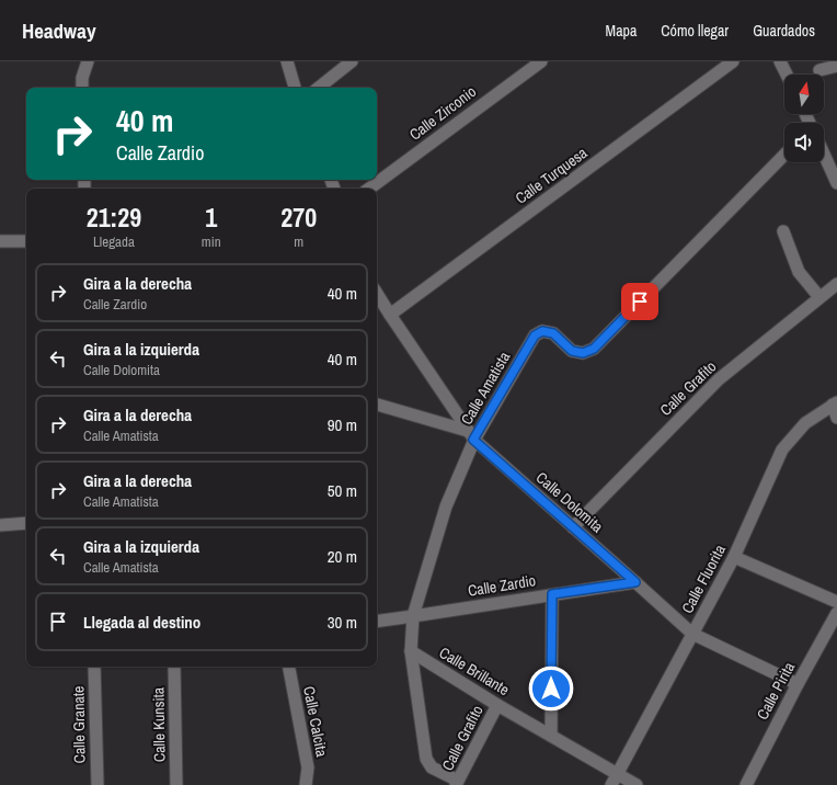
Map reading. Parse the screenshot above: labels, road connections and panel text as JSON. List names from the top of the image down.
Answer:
{
  "streets": {
    "street": [
      "Calle Zirconio",
      "Calle Turquesa",
      "Calle Amatista",
      "Calle Grafito",
      "Calle Dolomita",
      "Calle Fluorita",
      "Calle Zardio",
      "Calle Brillante",
      "Calle Pirita",
      "Calle Calcita",
      "Calle Granate",
      "Calle Kunsita"
    ]
  },
  "crossings": [
    ["Calle Turquesa", "Calle Dolomita"],
    ["Calle Amatista", "Calle Grafito"],
    ["Calle Amatista", "Calle Dolomita"],
    ["Calle Amatista", "Calle Zardio"],
    ["Calle Amatista", "Calle Brillante"],
    ["Calle Grafito", "Calle Dolomita"],
    ["Calle Grafito", "Calle Brillante"],
    ["Calle Dolomita", "Calle Fluorita"],
    ["Calle Dolomita", "Calle Zardio"],
    ["Calle Dolomita", "Calle Pirita"],
    ["Calle Fluorita", "Calle Brillante"]
  ],
  "north": "top",
  "page": {
    "header": "Headway",
    "nav": ["Mapa", "Cómo llegar", "Guardados"],
    "turn": ["40 m", "Calle Zardio"],
    "eta": [
      "21:29",
      "Llegada",
      "1",
      "min",
      "270",
      "m"
    ],
    "list": [
      {
        "name": "Gira a la derecha",
        "note": "Calle Zardio",
        "value": "40 m"
      },
      {
        "name": "Gira a la izquierda",
        "note": "Calle Dolomita",
        "value": "40 m"
      },
      {
        "name": "Gira a la derecha",
        "note": "Calle Amatista",
        "value": "90 m"
      },
      {
        "name": "Gira a la derecha",
        "note": "Calle Amatista",
        "value": "50 m"
      },
      {
        "name": "Gira a la izquierda",
        "note": "Calle Amatista",
        "value": "20 m"
      },
      {
        "name": "Llegada al destino",
        "value": "30 m"
      }
    ]
  }
}
